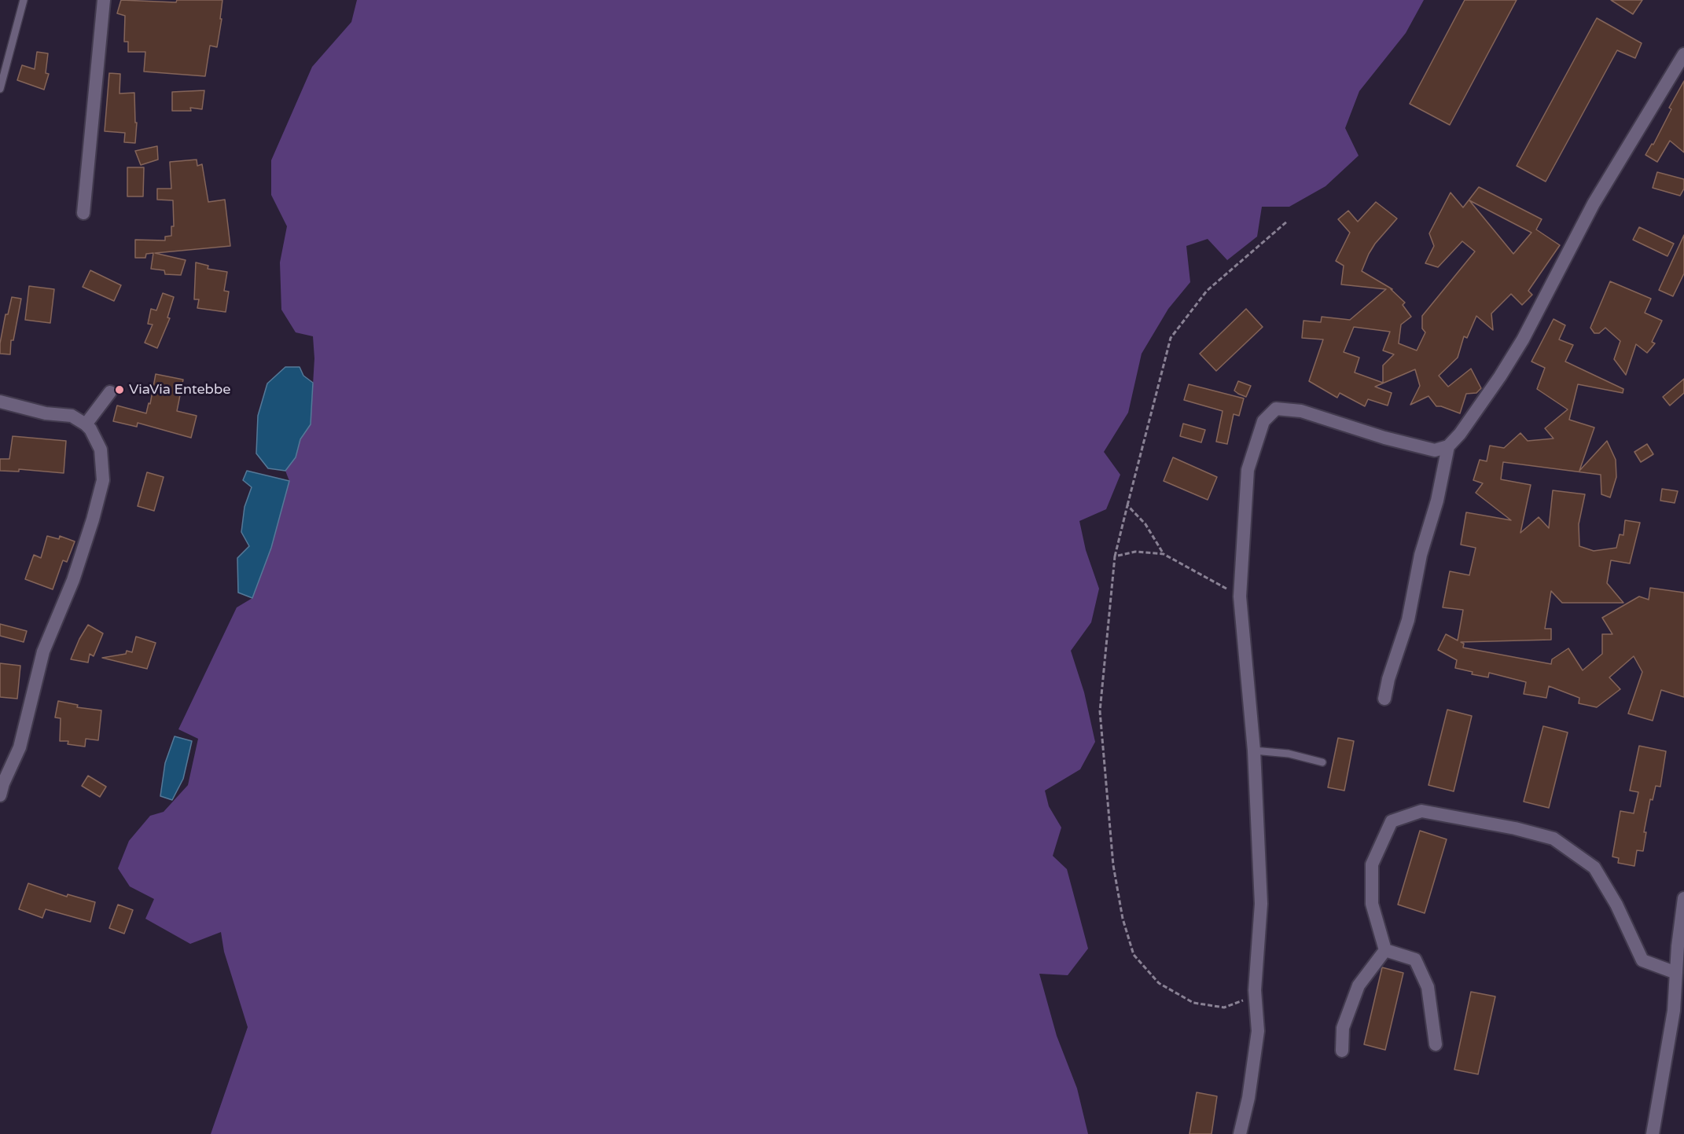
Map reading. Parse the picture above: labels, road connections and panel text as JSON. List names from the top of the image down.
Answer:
{
  "places": ["ViaVia Entebbe"]
}
